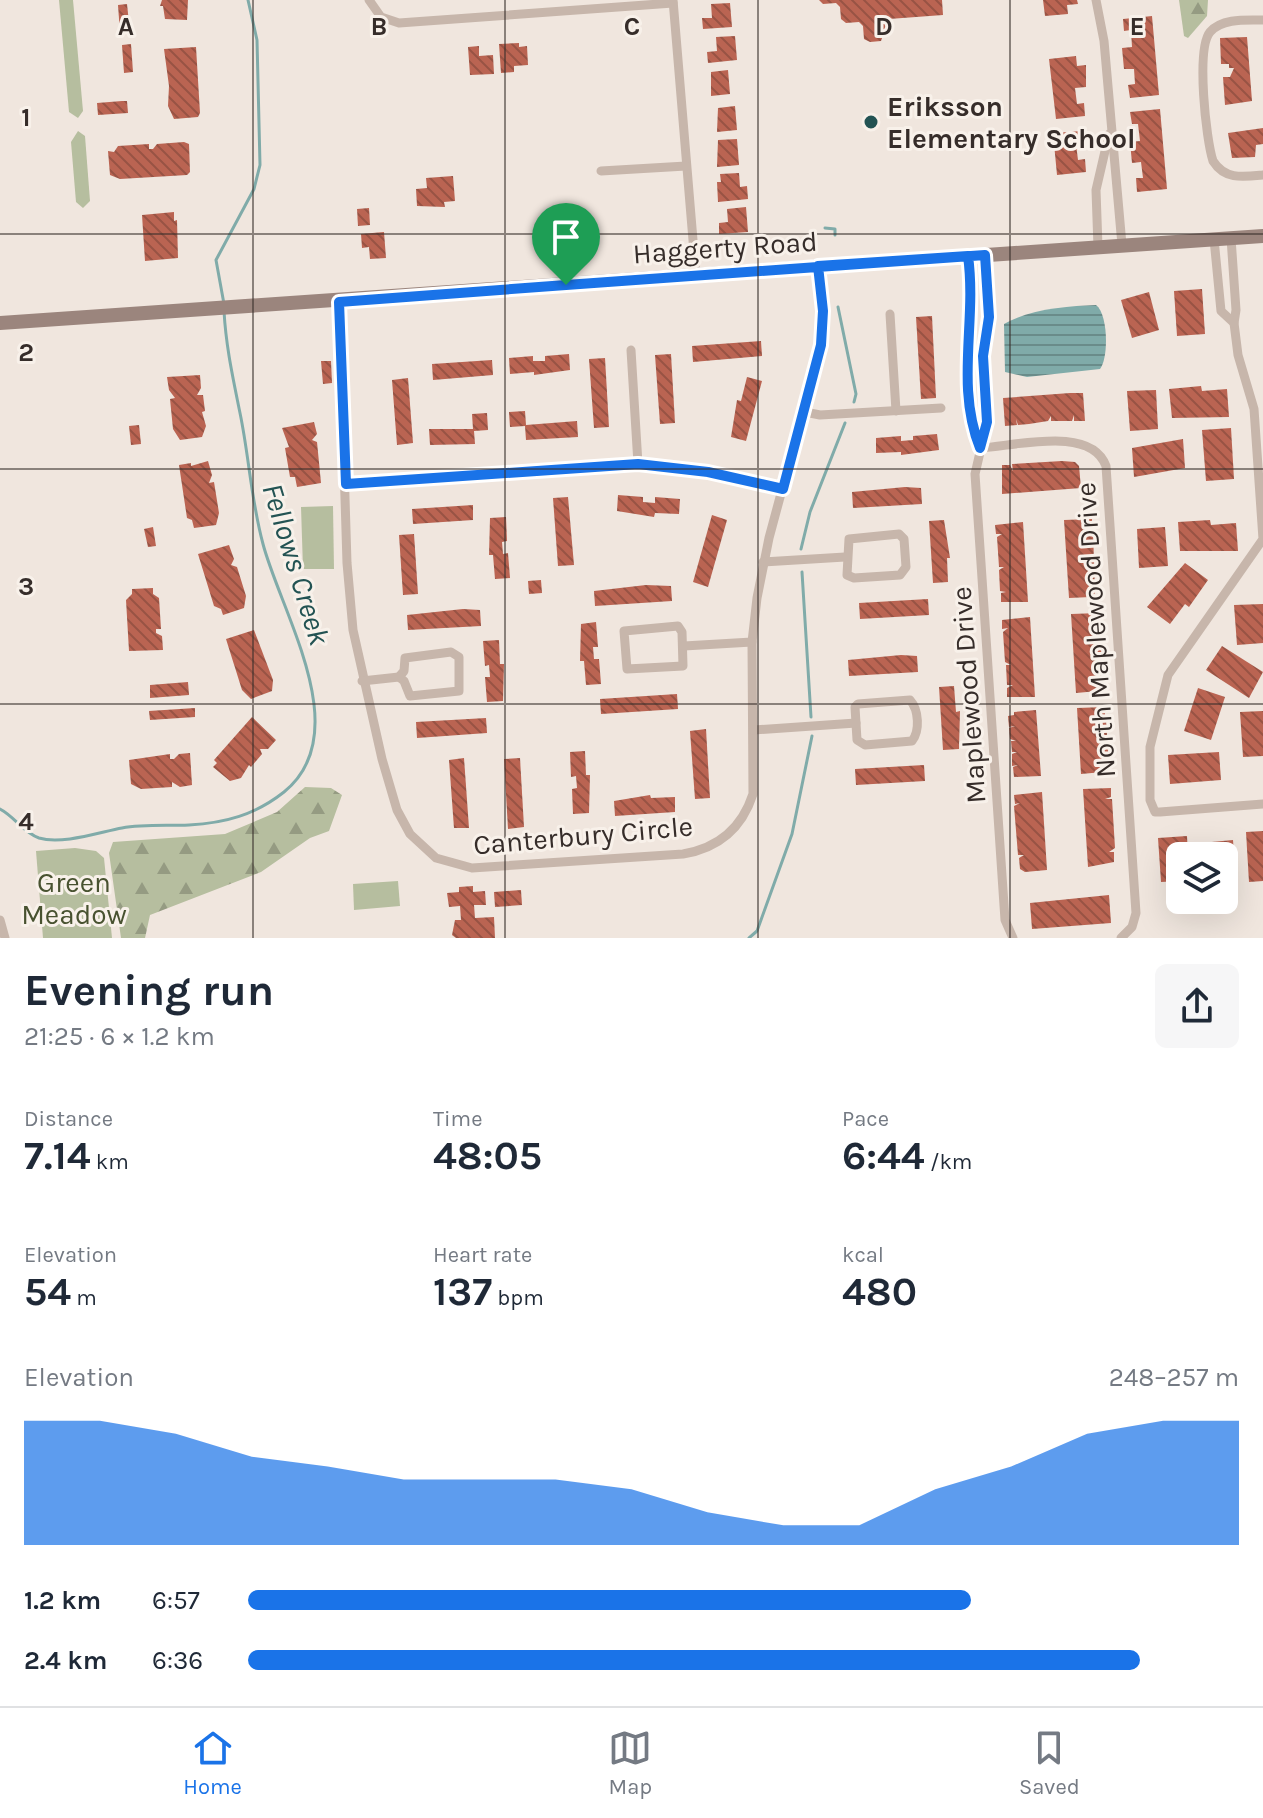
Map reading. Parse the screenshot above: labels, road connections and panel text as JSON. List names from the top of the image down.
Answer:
{
  "streets": {
    "main road": ["Haggerty Road"],
    "street": ["North Maplewood Drive", "Maplewood Drive", "Canterbury Circle"]
  },
  "crossings": [
    ["Haggerty Road", "Maplewood Drive"],
    ["Haggerty Road", "Canterbury Circle"],
    ["North Maplewood Drive", "Maplewood Drive"]
  ],
  "water": ["Fellows Creek"],
  "parks": ["Green Meadow"],
  "places": ["Eriksson Elementary School"],
  "page": {
    "heading": ["Evening run", "21:25 · 6 × 1.2 km"],
    "stats": [
      ["Distance", "7.14 km"],
      ["Time", "48:05"],
      ["Pace", "6:44 /km"],
      ["Elevation", "54 m"],
      ["Heart rate", "137 bpm"],
      ["kcal", "480"]
    ],
    "chart": ["Elevation", "248–257 m"],
    "list": [
      {
        "name": "1.2 km",
        "note": "6:57"
      },
      {
        "name": "2.4 km",
        "note": "6:36"
      }
    ],
    "tabs": ["Home", "Map", "Saved"]
  },
  "grid": {
    "columns": [
      "A",
      "B",
      "C",
      "D",
      "E"
    ],
    "rows": [
      "1",
      "2",
      "3",
      "4"
    ]
  }
}
